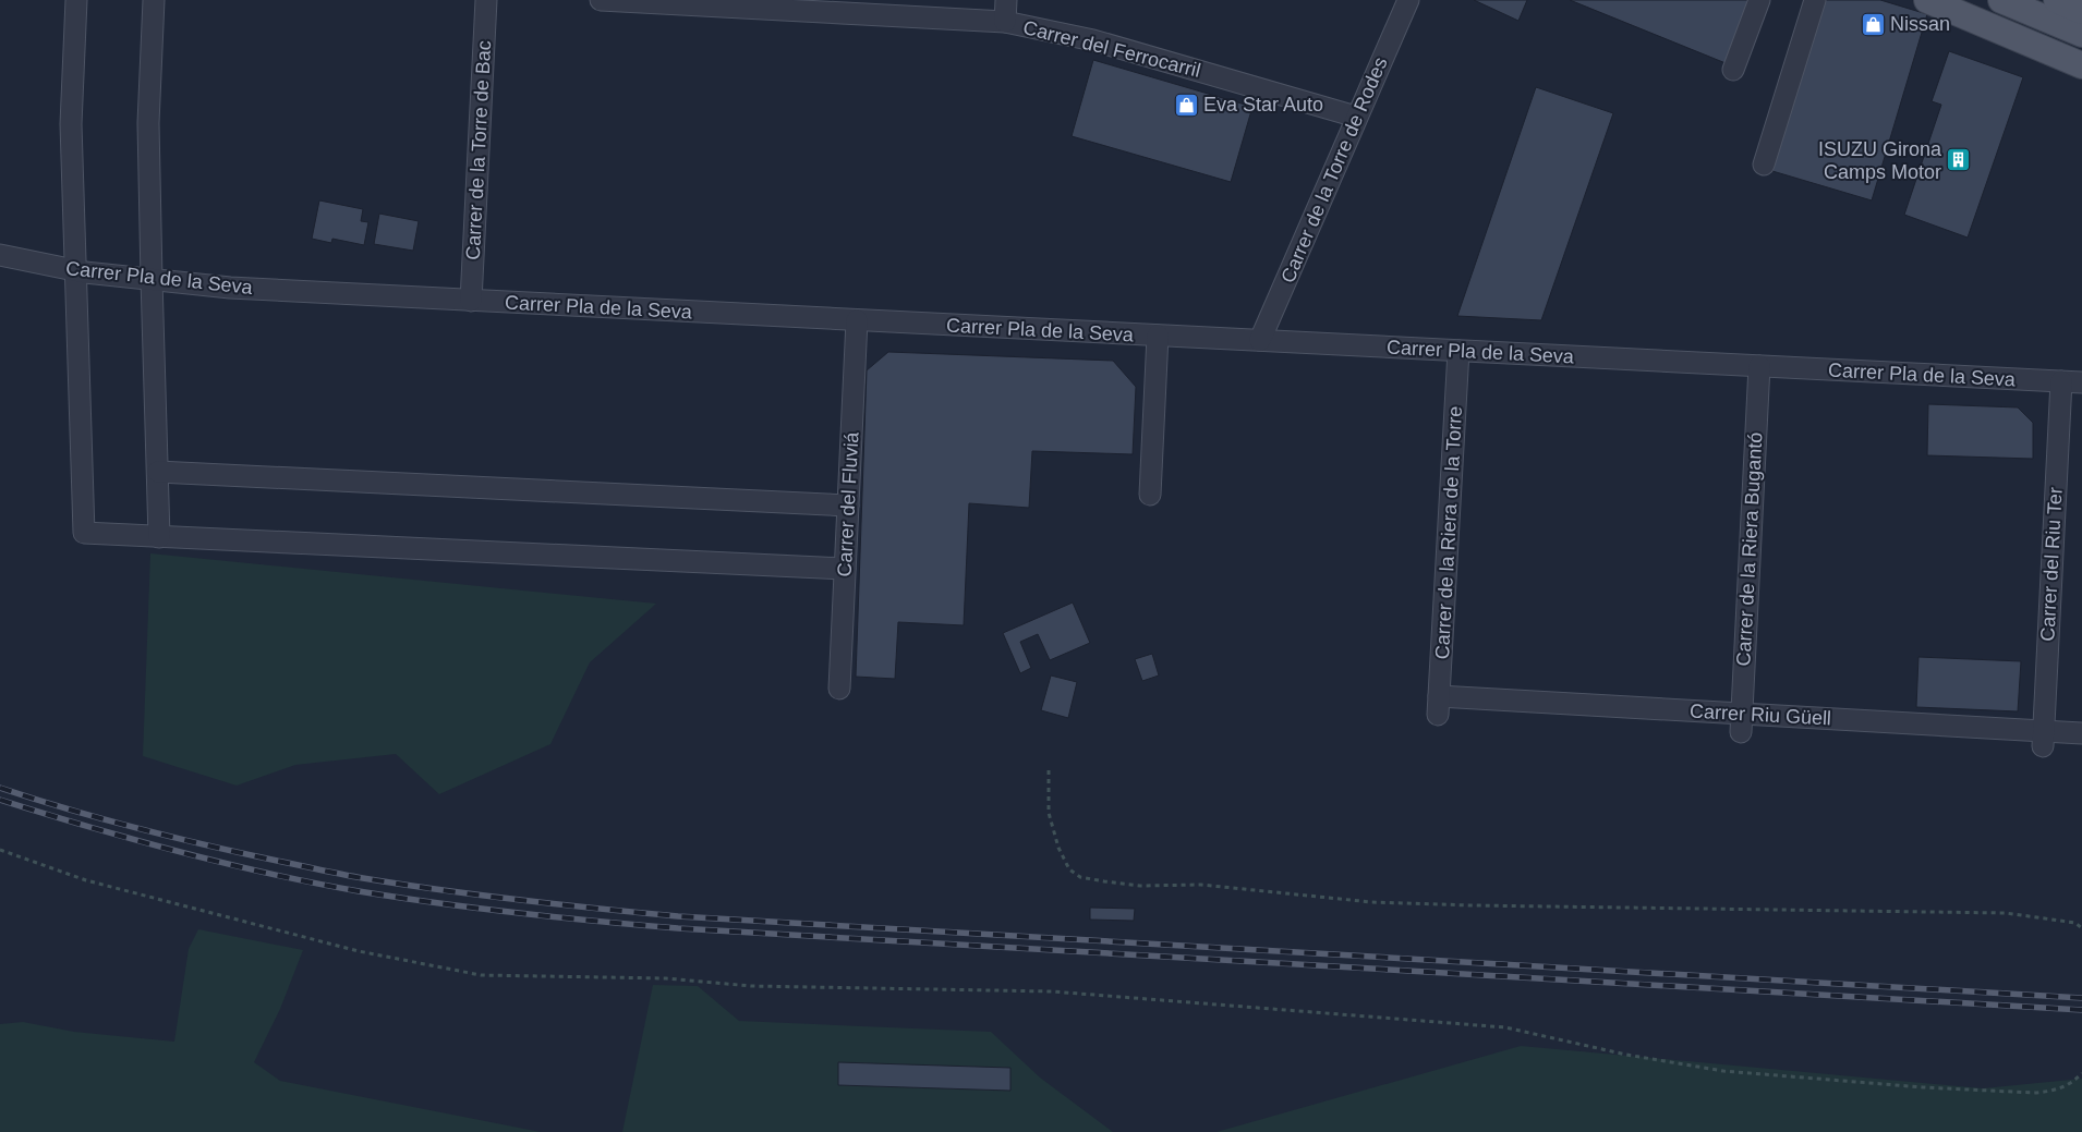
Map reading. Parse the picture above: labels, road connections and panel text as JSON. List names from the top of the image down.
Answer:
{
  "streets": {
    "street": [
      "Carrer del Ferrocarril",
      "Carrer de la Torre de Bac",
      "Carrer de la Torre de Rodes",
      "Carrer Pla de la Seva",
      "Carrer del Fluviá",
      "Carrer de la Riera de la Torre",
      "Carrer de la Riera Bugantó",
      "Carrer del Riu Ter",
      "Carrer Riu Güell"
    ]
  },
  "crossings": [
    ["Carrer del Ferrocarril", "Carrer de la Torre de Rodes"],
    ["Carrer de la Torre de Bac", "Carrer Pla de la Seva"],
    ["Carrer de la Torre de Rodes", "Carrer Pla de la Seva"],
    ["Carrer Pla de la Seva", "Carrer del Fluviá"],
    ["Carrer Pla de la Seva", "Carrer de la Riera de la Torre"],
    ["Carrer Pla de la Seva", "Carrer de la Riera Bugantó"],
    ["Carrer Pla de la Seva", "Carrer del Riu Ter"],
    ["Carrer de la Riera de la Torre", "Carrer Riu Güell"],
    ["Carrer de la Riera Bugantó", "Carrer Riu Güell"],
    ["Carrer del Riu Ter", "Carrer Riu Güell"]
  ],
  "places": {
    "shop": ["Nissan", "Eva Star Auto"],
    "building": ["ISUZU Girona Camps Motor"]
  }
}
